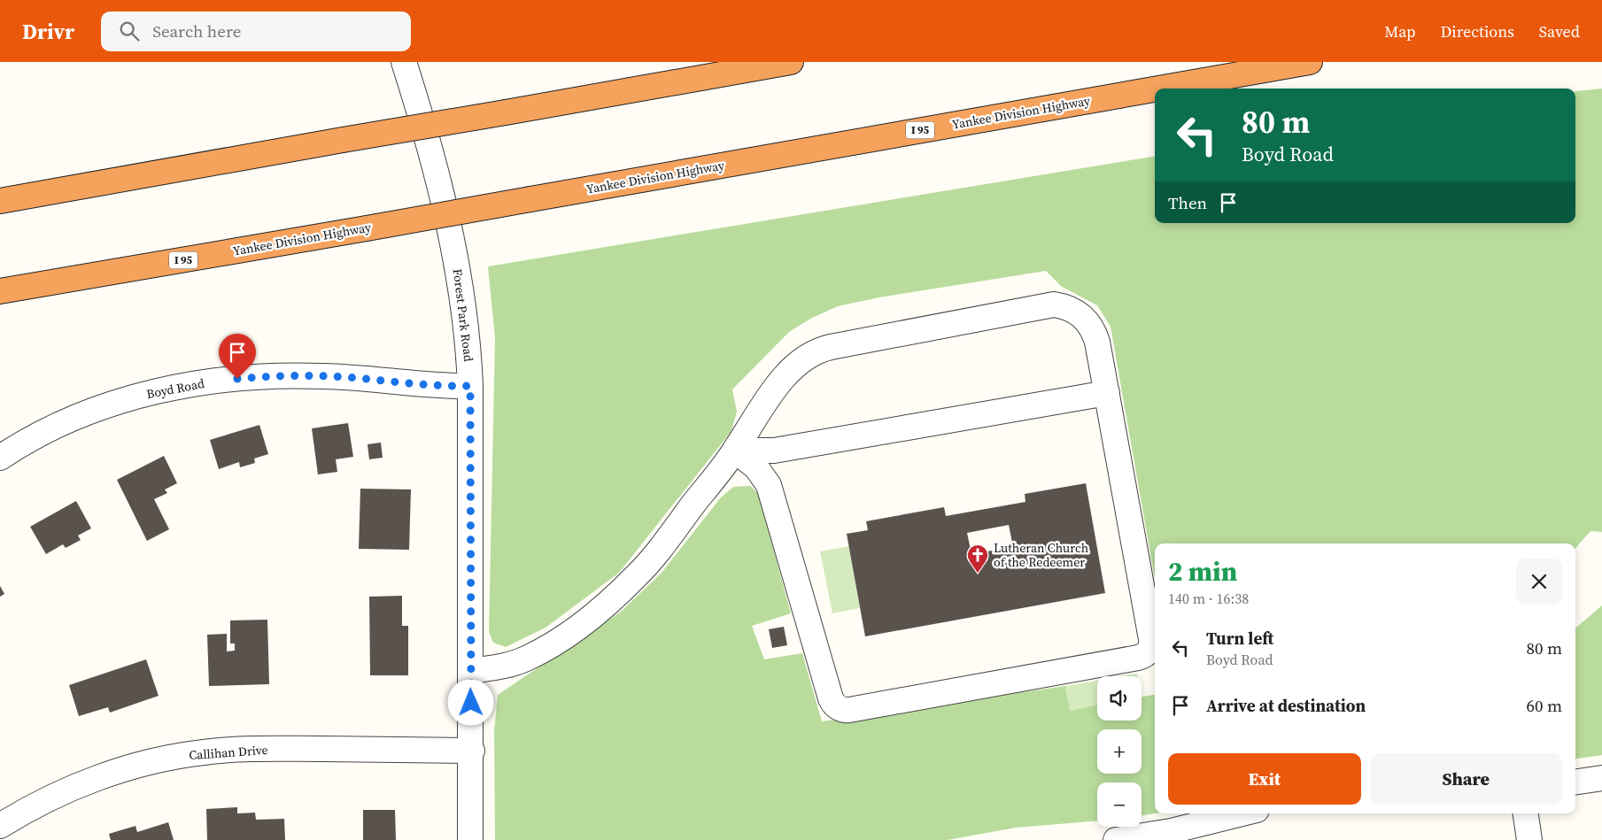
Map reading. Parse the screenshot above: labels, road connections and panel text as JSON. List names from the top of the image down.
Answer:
{
  "streets": {
    "highway": ["Yankee Division Highway", "I 95"],
    "street": ["Forest Park Road", "Boyd Road", "Callihan Drive"]
  },
  "crossings": [
    ["Forest Park Road", "Boyd Road"],
    ["Forest Park Road", "Callihan Drive"]
  ],
  "places": {
    "church": ["Lutheran Church of the Redeemer"]
  },
  "page": {
    "header": "Drivr",
    "search": "Search here",
    "nav": ["Map", "Directions", "Saved"],
    "turn": ["80 m", "Boyd Road"],
    "then": "Then",
    "heading": ["2 min", "140 m · 16:38"],
    "list": [
      {
        "name": "Turn left",
        "note": "Boyd Road",
        "value": "80 m"
      },
      {
        "name": "Arrive at destination",
        "value": "60 m"
      }
    ],
    "map_buttons": ["+", "−"],
    "buttons": ["Exit", "Share"]
  }
}
